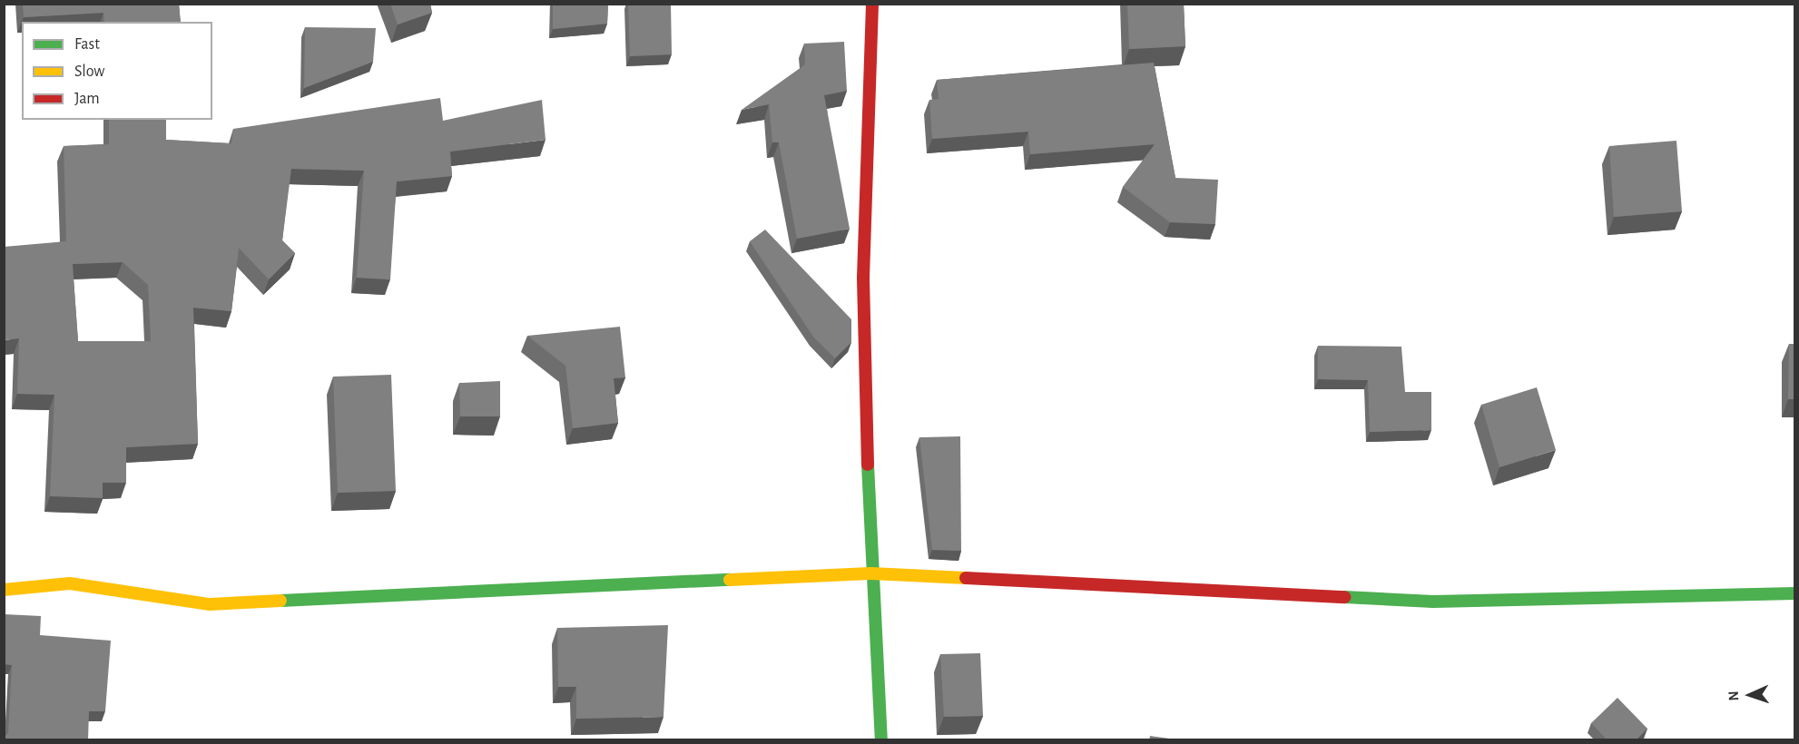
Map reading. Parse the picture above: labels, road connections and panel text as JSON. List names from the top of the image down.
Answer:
{
  "legend": ["Fast", "Slow", "Jam"],
  "north": "left"
}
